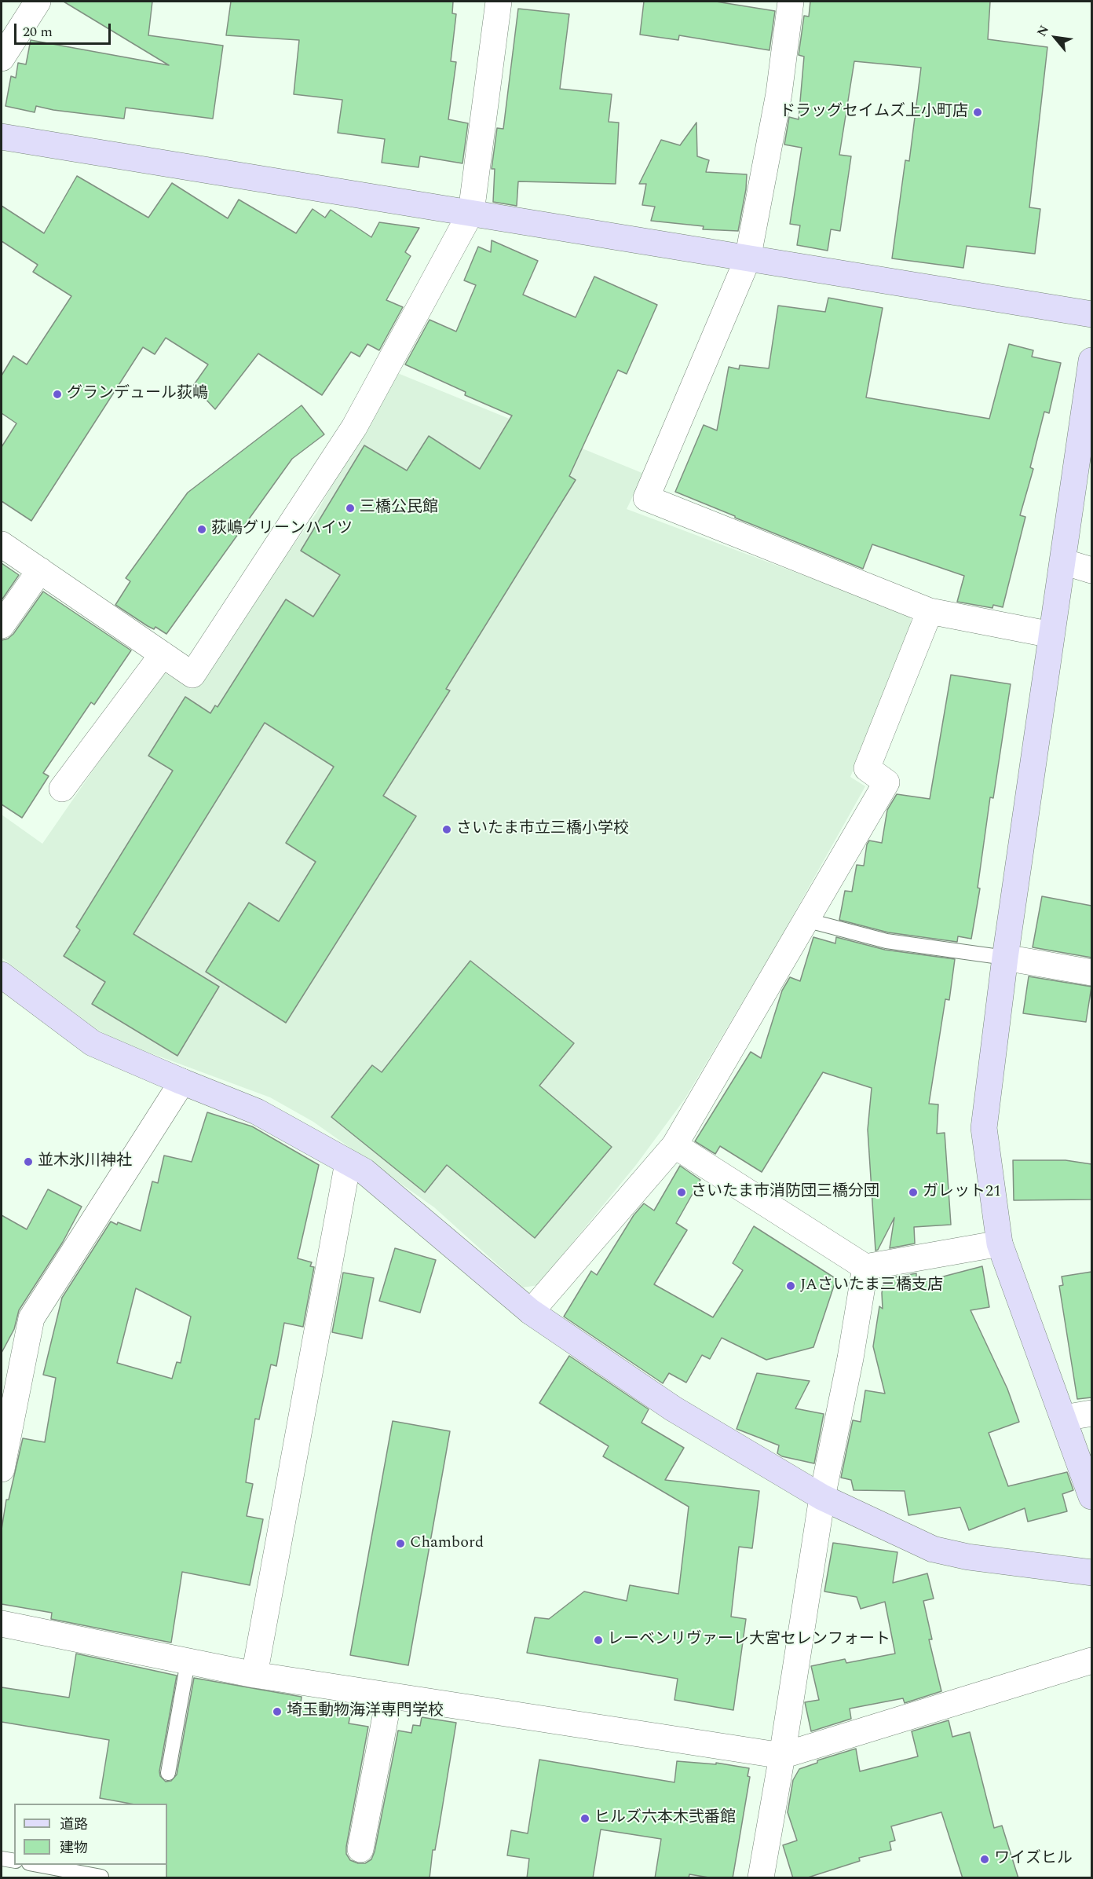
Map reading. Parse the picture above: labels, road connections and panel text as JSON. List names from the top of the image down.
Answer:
{
  "places": [
    "ドラッグセイムズ上小町店",
    "グランデュール荻嶋",
    "三橋公民館",
    "荻嶋グリーンハイツ",
    "さいたま市立三橋小学校",
    "並木氷川神社",
    "さいたま市消防団三橋分団",
    "ガレット21",
    "JAさいたま三橋支店",
    "Chambord",
    "レーベンリヴァーレ大宮セレンフォート",
    "埼玉動物海洋専門学校",
    "ヒルズ六本木弐番館",
    "ワイズヒル"
  ],
  "legend": ["道路", "建物"],
  "scale_bar": "20 m",
  "north": "top left"
}
